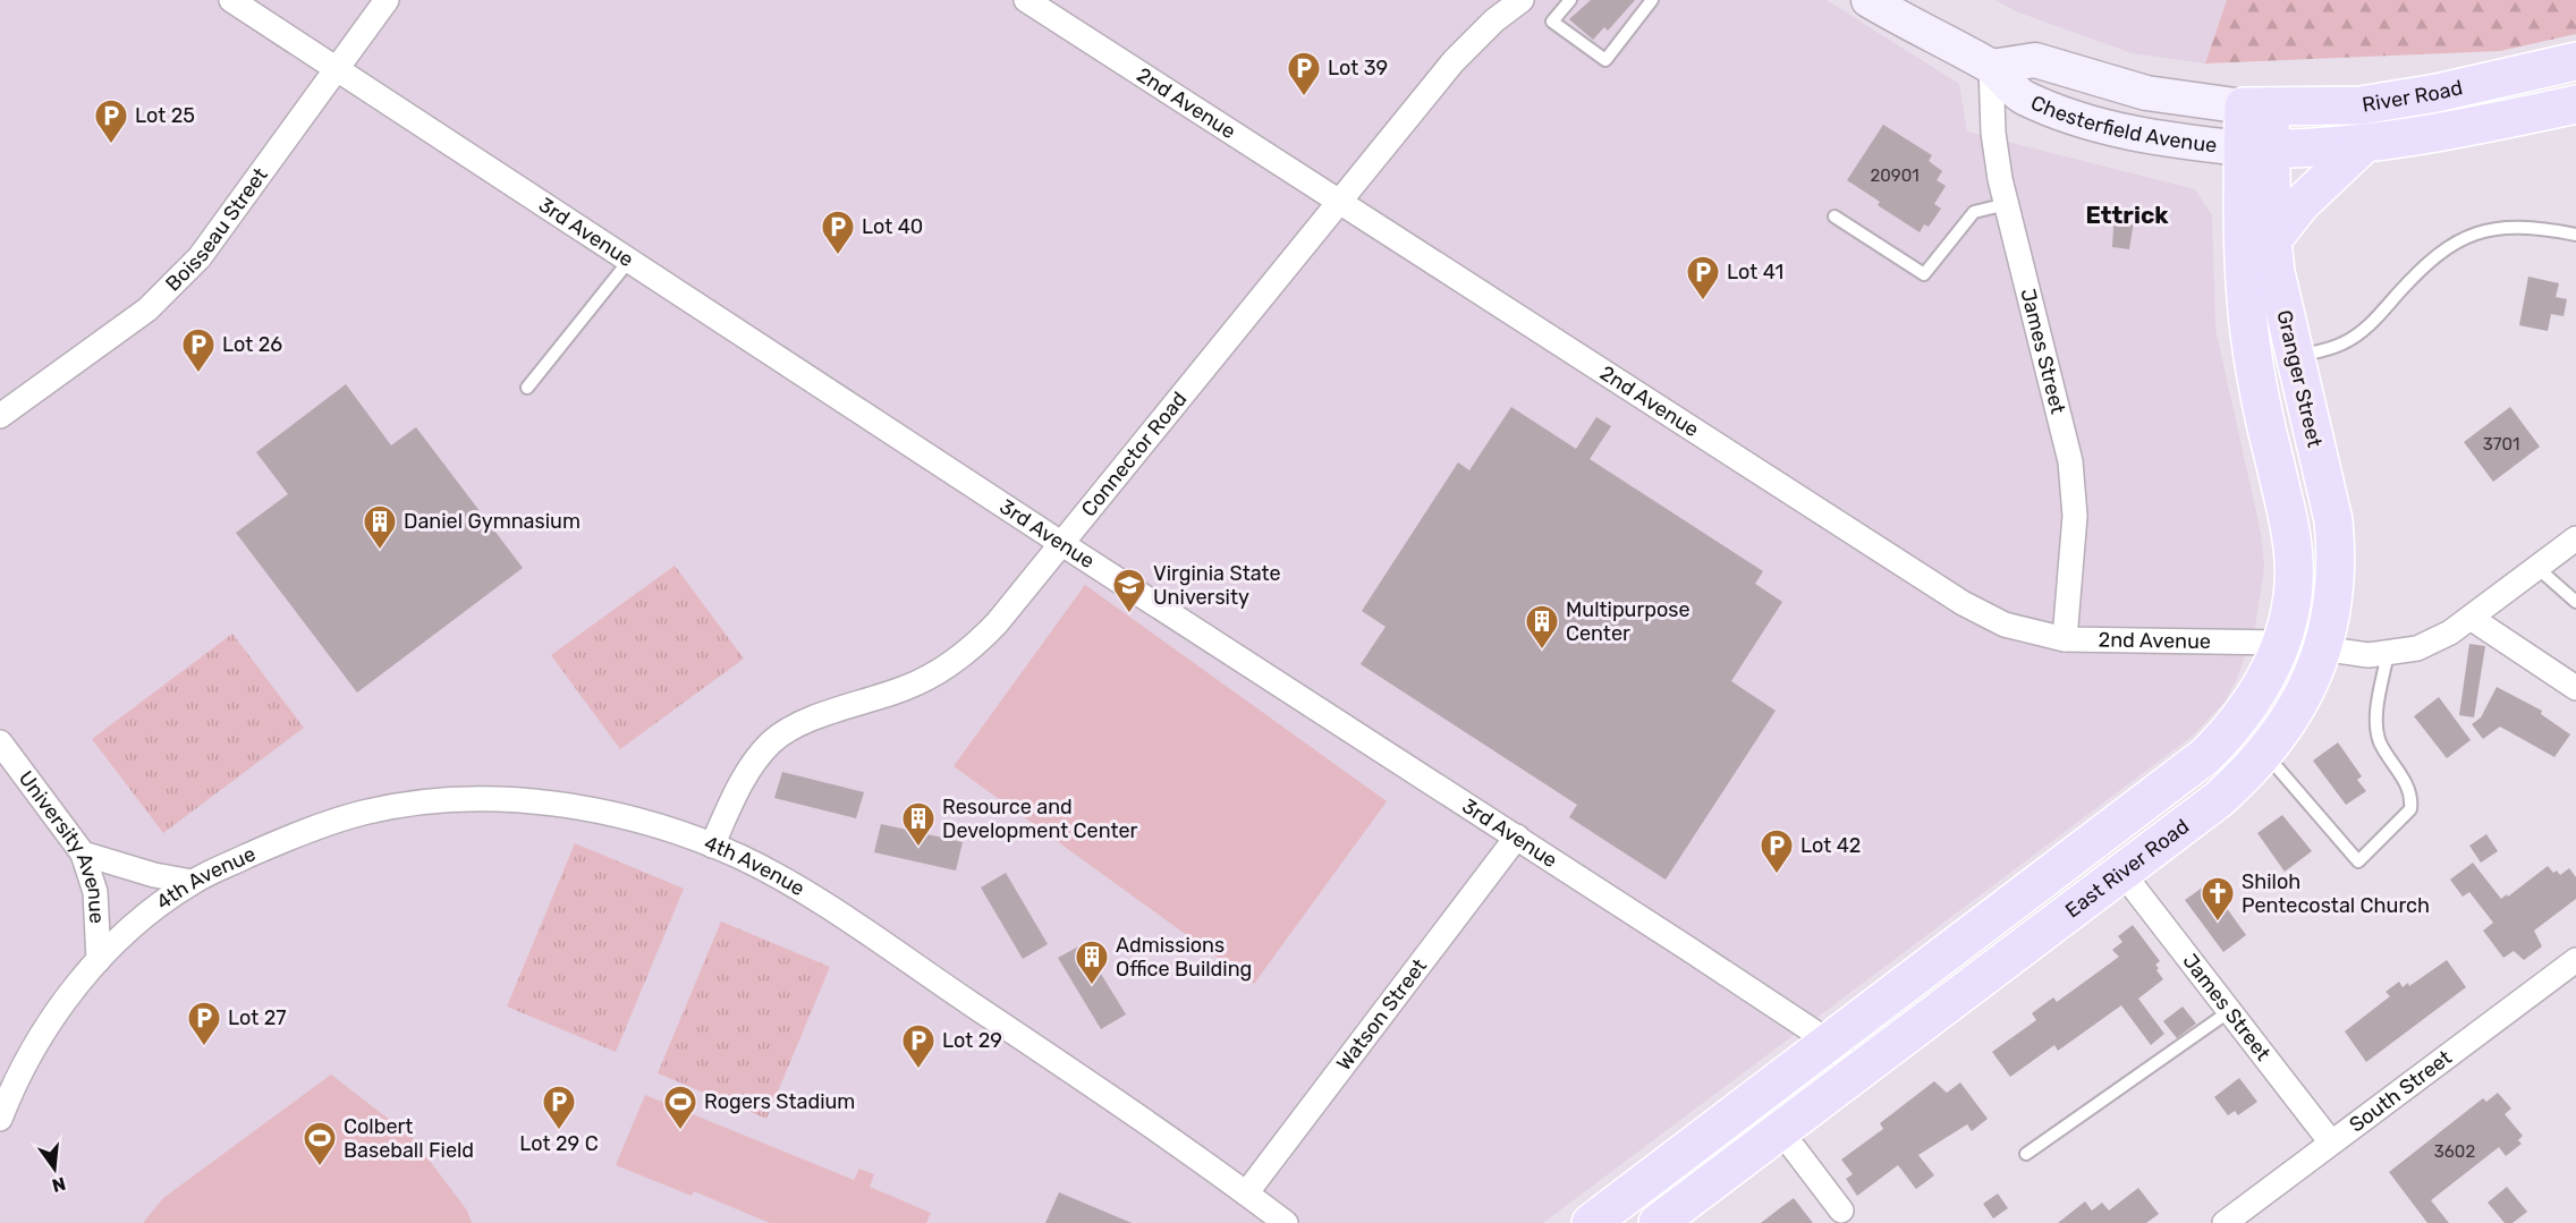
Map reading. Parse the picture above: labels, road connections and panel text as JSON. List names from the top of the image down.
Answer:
{
  "streets": {
    "main road": [
      "River Road",
      "Chesterfield Avenue",
      "Granger Street",
      "East River Road"
    ],
    "street": [
      "2nd Avenue",
      "Boisseau Street",
      "3rd Avenue",
      "James Street",
      "Connector Road",
      "University Avenue",
      "4th Avenue",
      "Watson Street",
      "South Street"
    ]
  },
  "crossings": [
    ["River Road", "Chesterfield Avenue"],
    ["River Road", "Granger Street"],
    ["2nd Avenue", "James Street"],
    ["2nd Avenue", "Granger Street"],
    ["2nd Avenue", "Connector Road"],
    ["2nd Avenue", "East River Road"],
    ["Chesterfield Avenue", "James Street"],
    ["Chesterfield Avenue", "Granger Street"],
    ["Boisseau Street", "3rd Avenue"],
    ["3rd Avenue", "Connector Road"],
    ["3rd Avenue", "East River Road"],
    ["3rd Avenue", "Watson Street"],
    ["James Street", "East River Road"],
    ["James Street", "South Street"],
    ["Granger Street", "East River Road"],
    ["Connector Road", "4th Avenue"],
    ["University Avenue", "4th Avenue"],
    ["4th Avenue", "Watson Street"]
  ],
  "districts": ["Ettrick"],
  "places": {
    "parking": [
      "Lot 39",
      "Lot 25",
      "Lot 40",
      "Lot 41",
      "Lot 26",
      "Lot 42",
      "Lot 27",
      "Lot 29",
      "Lot 29 C"
    ],
    "building": [
      "Daniel Gymnasium",
      "Multipurpose Center",
      "Resource and Development Center",
      "Admissions Office Building"
    ],
    "school or university": ["Virginia State University"],
    "church": ["Shiloh Pentecostal Church"],
    "sports": ["Rogers Stadium", "Colbert Baseball Field"]
  },
  "house_numbers": ["20901", "3701", "3602"],
  "north": "bottom"
}
